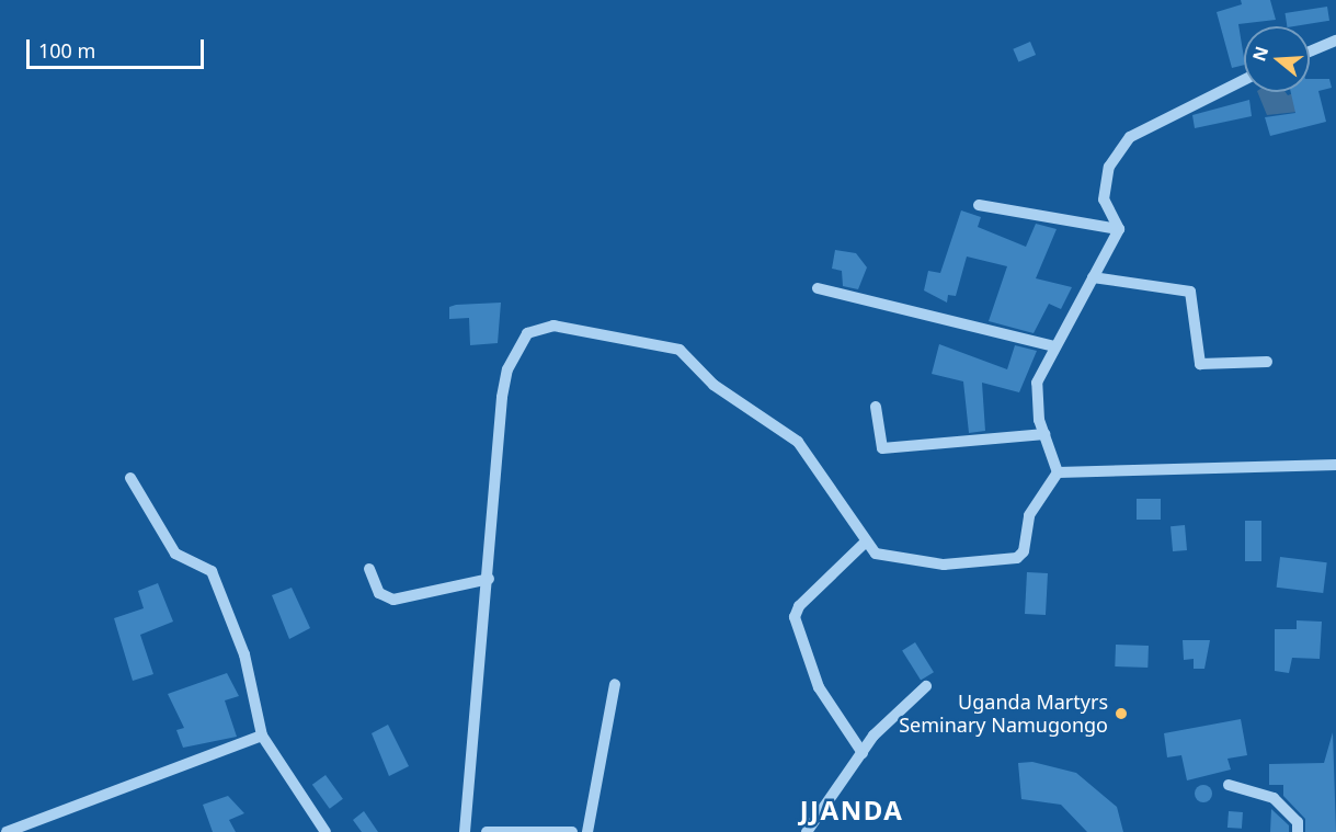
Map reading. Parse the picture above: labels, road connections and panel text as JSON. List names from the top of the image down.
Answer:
{
  "districts": ["JJANDA"],
  "places": ["Uganda Martyrs Seminary Namugongo"],
  "scale_bar": "100 m",
  "north": "left"
}
